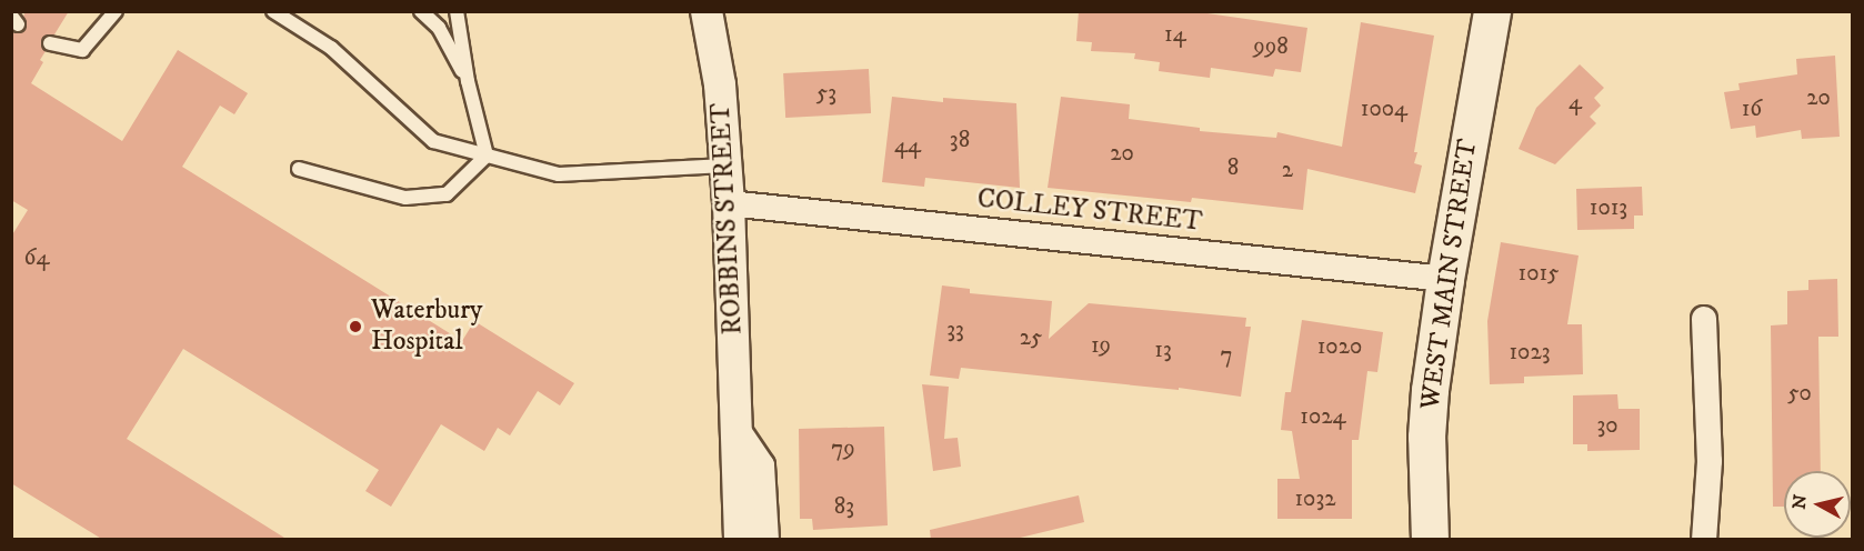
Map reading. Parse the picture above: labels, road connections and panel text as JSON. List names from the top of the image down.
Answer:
{
  "streets": {
    "main road": ["WEST MAIN STREET"],
    "street": ["COLLEY STREET", "ROBBINS STREET"]
  },
  "crossings": [
    ["COLLEY STREET", "ROBBINS STREET"],
    ["COLLEY STREET", "WEST MAIN STREET"]
  ],
  "places": ["Waterbury Hospital"],
  "house_numbers": [
    "14",
    "998",
    "53",
    "20",
    "4",
    "1004",
    "16",
    "38",
    "44",
    "20",
    "8",
    "2",
    "1013",
    "64",
    "1015",
    "33",
    "25",
    "19",
    "1020",
    "13",
    "1023",
    "7",
    "50",
    "1024",
    "30",
    "79",
    "1032",
    "83"
  ],
  "north": "left"
}
